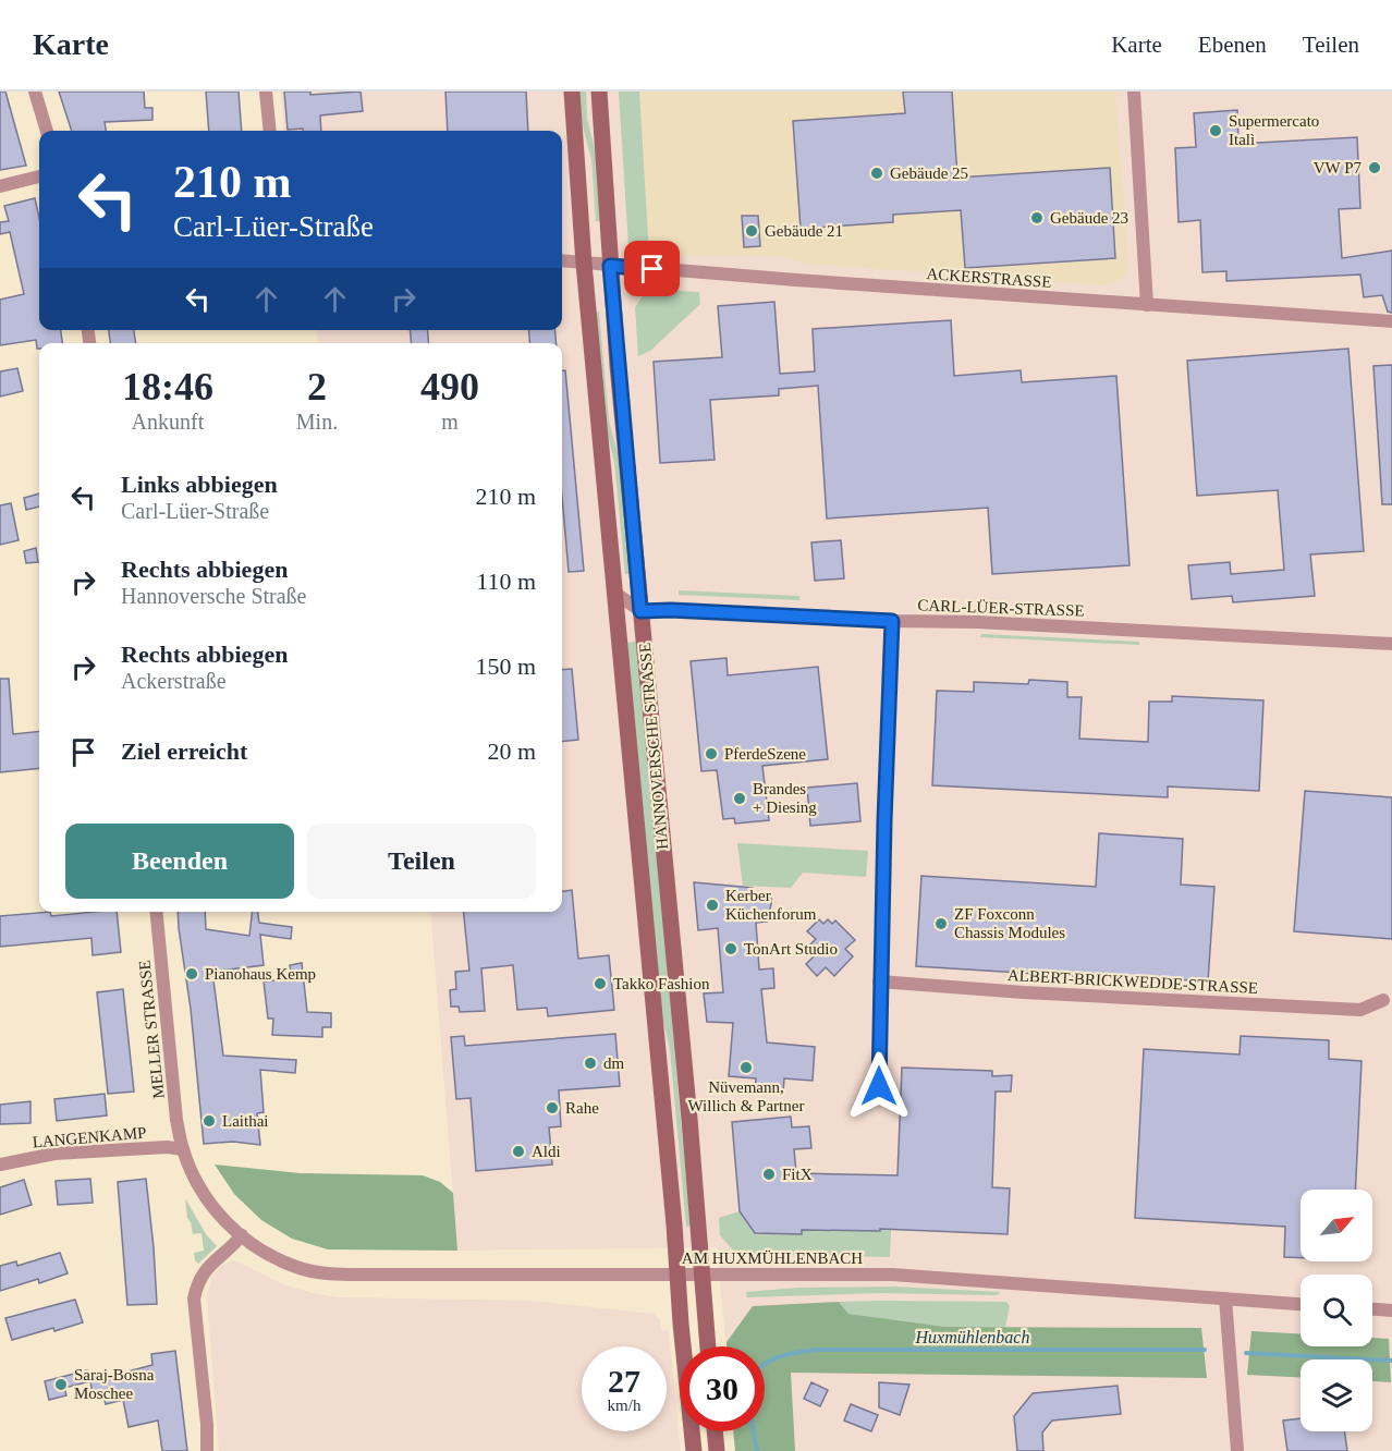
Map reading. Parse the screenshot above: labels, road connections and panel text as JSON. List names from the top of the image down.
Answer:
{
  "streets": {
    "main road": ["HANNOVERSCHE STRASSE"],
    "street": [
      "ACKERSTRASSE",
      "CARL-LÜER-STRASSE",
      "ALBERT-BRICKWEDDE-STRASSE",
      "MELLER STRASSE",
      "LANGENKAMP",
      "AM HUXMÜHLENBACH"
    ]
  },
  "crossings": [
    ["ACKERSTRASSE", "HANNOVERSCHE STRASSE"],
    ["CARL-LÜER-STRASSE", "HANNOVERSCHE STRASSE"],
    ["HANNOVERSCHE STRASSE", "AM HUXMÜHLENBACH"],
    ["MELLER STRASSE", "LANGENKAMP"],
    ["MELLER STRASSE", "AM HUXMÜHLENBACH"],
    ["LANGENKAMP", "AM HUXMÜHLENBACH"]
  ],
  "water": ["Huxmühlenbach"],
  "places": [
    "Supermercato Italì",
    "VW P7",
    "Gebäude 25",
    "Gebäude 23",
    "Gebäude 21",
    "PferdeSzene",
    "Brandes + Diesing",
    "Kerber Küchenforum",
    "ZF Foxconn Chassis Modules",
    "TonArt Studio",
    "Pianohaus Kemp",
    "Takko Fashion",
    "dm",
    "Nüvemann, Willich & Partner",
    "Rahe",
    "Laithai",
    "Aldi",
    "FitX",
    "Saraj-Bosna Moschee"
  ],
  "north": "top right",
  "page": {
    "header": "Karte",
    "nav": ["Karte", "Ebenen", "Teilen"],
    "turn": ["210 m", "Carl-Lüer-Straße"],
    "eta": [
      "18:46",
      "Ankunft",
      "2",
      "Min.",
      "490",
      "m"
    ],
    "list": [
      {
        "name": "Links abbiegen",
        "note": "Carl-Lüer-Straße",
        "value": "210 m"
      },
      {
        "name": "Rechts abbiegen",
        "note": "Hannoversche Straße",
        "value": "110 m"
      },
      {
        "name": "Rechts abbiegen",
        "note": "Ackerstraße",
        "value": "150 m"
      },
      {
        "name": "Ziel erreicht",
        "value": "20 m"
      }
    ],
    "buttons": ["Beenden", "Teilen"],
    "speed": "27 km/h",
    "limit": "30"
  }
}
